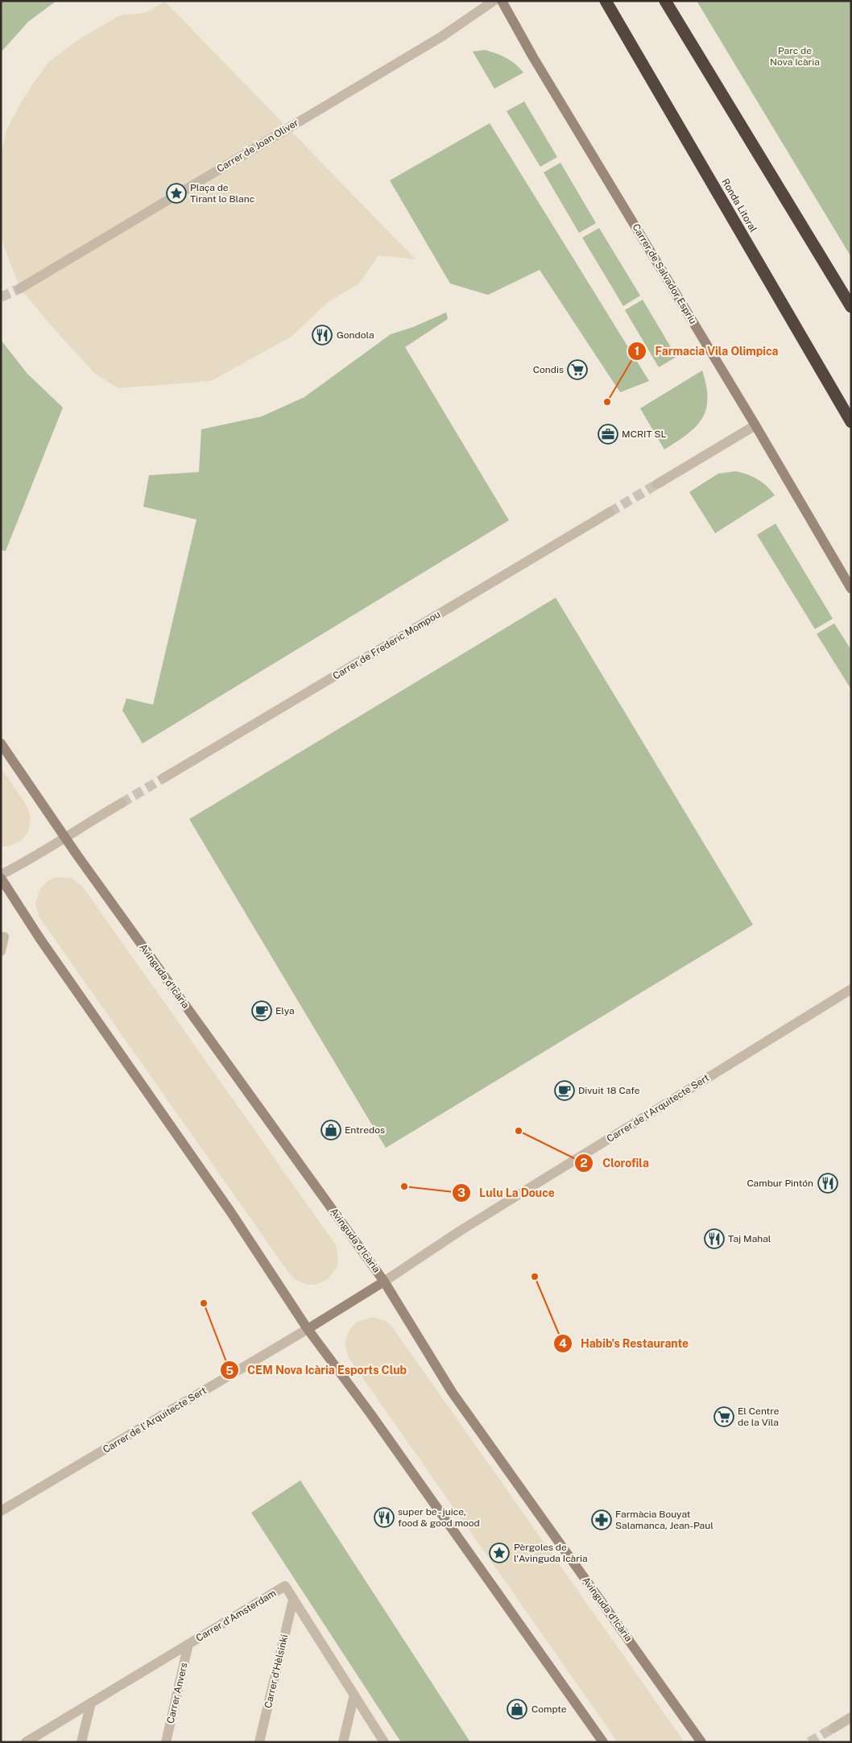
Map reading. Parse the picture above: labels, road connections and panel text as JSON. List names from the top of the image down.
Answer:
{
  "streets": {
    "highway": ["Ronda Litoral"],
    "street": [
      "Carrer de Joan Oliver",
      "Carrer de Salvador Espriu",
      "Carrer de Frederic Mompou",
      "Avinguda d'Icària",
      "Carrer de l'Arquitecte Sert",
      "Carrer d'Amsterdam",
      "Carrer d'Hèlsinki",
      "Carrer Anvers"
    ]
  },
  "crossings": [
    ["Avinguda d'Icària", "Carrer de l'Arquitecte Sert"],
    ["Carrer d'Amsterdam", "Carrer d'Hèlsinki"],
    ["Carrer d'Amsterdam", "Carrer Anvers"]
  ],
  "parks": ["Parc de Nova Icària"],
  "places": {
    "place": ["Plaça de Tirant lo Blanc", "Pèrgoles de l'Avinguda Icària"],
    "restaurant": [
      "Gondola",
      "Cambur Pintón",
      "Taj Mahal",
      "super be - juice, food & good mood"
    ],
    "supermarket": ["Condis", "El Centre de la Vila"],
    "other": [
      "Farmacia Vila Olimpica",
      "Clorofila",
      "Lulu La Douce",
      "Habib's Restaurante",
      "CEM Nova Icària Esports Club"
    ],
    "office": ["MCRIT SL"],
    "cafe": ["Elya", "Divuit 18 Cafe"],
    "shop": ["Entredos", "Compte"],
    "pharmacy": ["Farmàcia Bouyat Salamanca, Jean-Paul"]
  }
}
